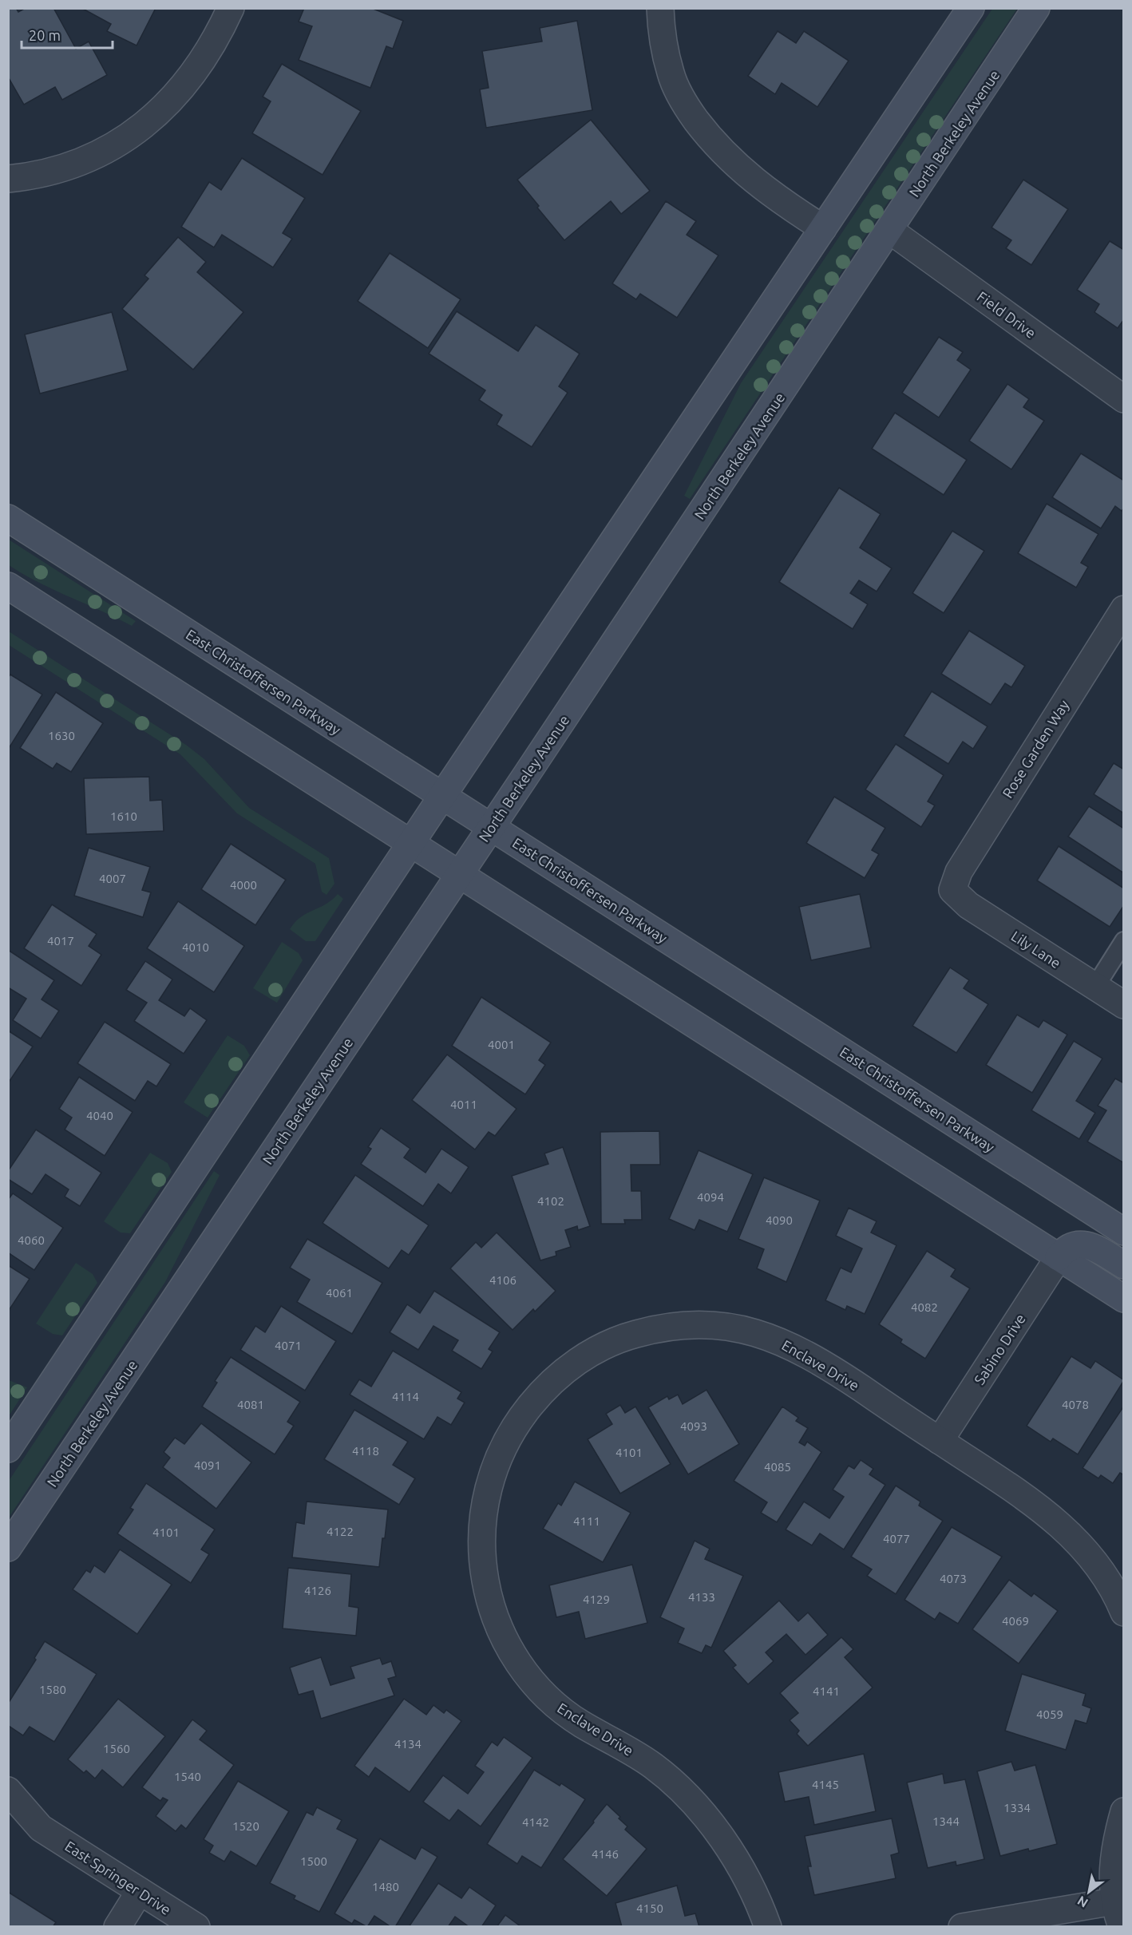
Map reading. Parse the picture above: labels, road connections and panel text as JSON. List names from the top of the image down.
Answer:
{
  "streets": {
    "street": [
      "North Berkeley Avenue",
      "Field Drive",
      "East Christoffersen Parkway",
      "Rose Garden Way",
      "Lily Lane",
      "Sabino Drive",
      "Enclave Drive",
      "East Springer Drive"
    ]
  },
  "crossings": [
    ["North Berkeley Avenue", "Field Drive"],
    ["North Berkeley Avenue", "East Christoffersen Parkway"],
    ["Rose Garden Way", "Lily Lane"],
    ["Sabino Drive", "Enclave Drive"]
  ],
  "house_numbers": [
    "1630",
    "1610",
    "4007",
    "4000",
    "4017",
    "4010",
    "4001",
    "4011",
    "4040",
    "4094",
    "4102",
    "4090",
    "4060",
    "4106",
    "4061",
    "4082",
    "4071",
    "4114",
    "4081",
    "4078",
    "4093",
    "4118",
    "4101",
    "4091",
    "4085",
    "4111",
    "4122",
    "4101",
    "4077",
    "4073",
    "4126",
    "4133",
    "4129",
    "4069",
    "1580",
    "4141",
    "4059",
    "4134",
    "1560",
    "1540",
    "4145",
    "1334",
    "1344",
    "4142",
    "1520",
    "4146",
    "1500",
    "1480",
    "4150"
  ],
  "scale_bar": "20 m",
  "north": "bottom left"
}
